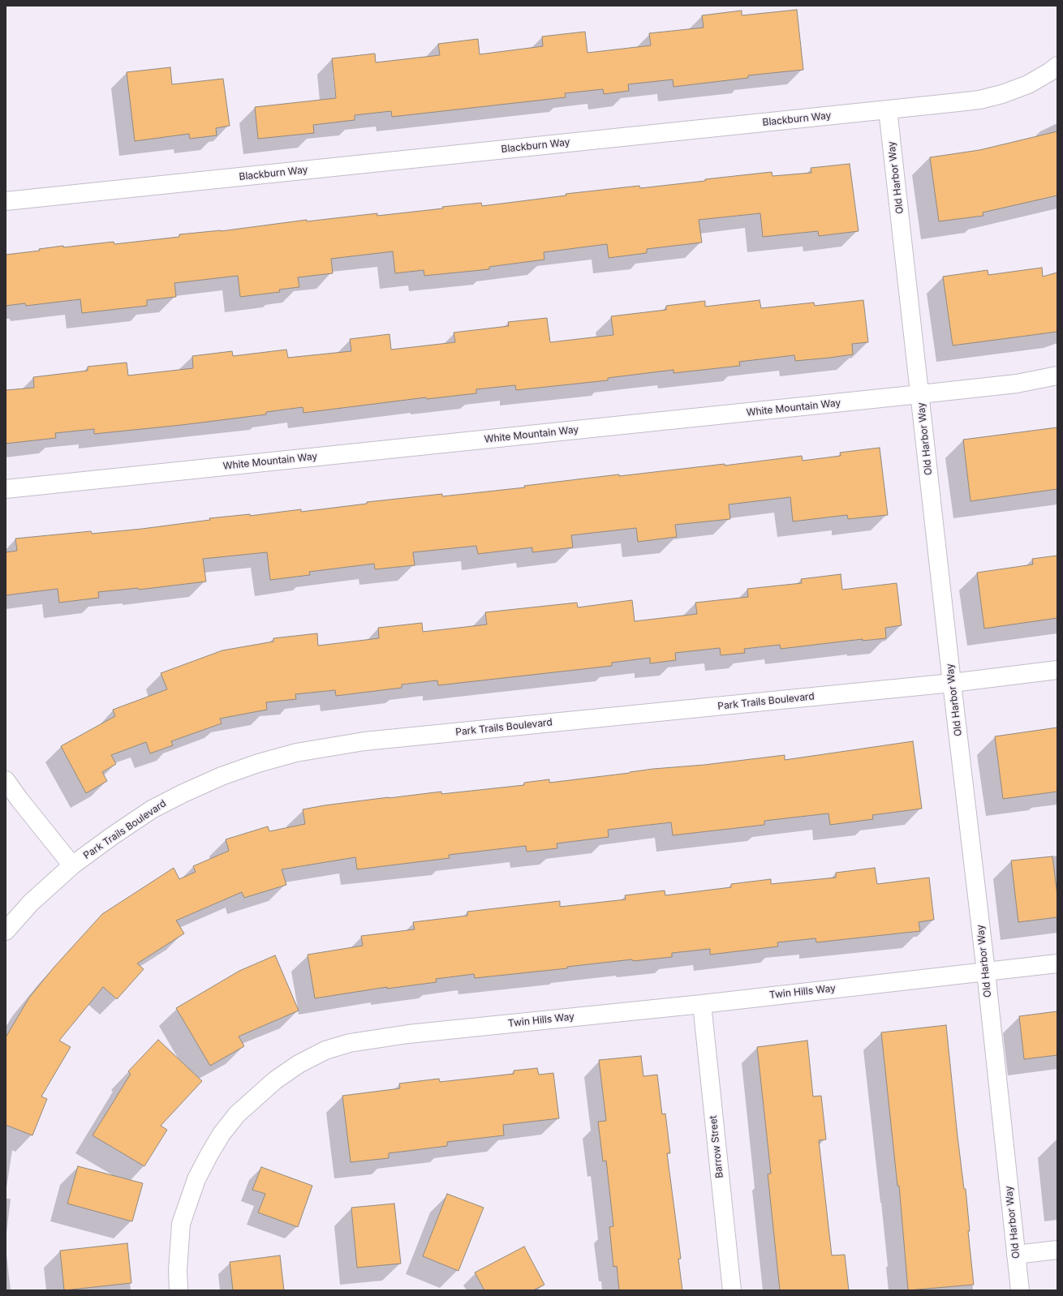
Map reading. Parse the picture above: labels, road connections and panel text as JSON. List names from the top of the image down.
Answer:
{
  "streets": {
    "street": [
      "Blackburn Way",
      "Old Harbor Way",
      "White Mountain Way",
      "Park Trails Boulevard",
      "Twin Hills Way",
      "Barrow Street"
    ]
  },
  "crossings": [
    ["Blackburn Way", "Old Harbor Way"],
    ["Old Harbor Way", "White Mountain Way"],
    ["Old Harbor Way", "Park Trails Boulevard"],
    ["Old Harbor Way", "Twin Hills Way"],
    ["Twin Hills Way", "Barrow Street"]
  ]
}
